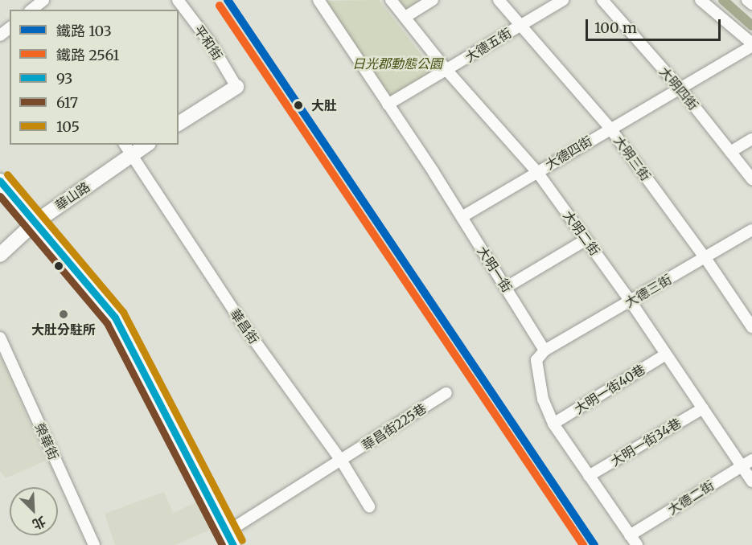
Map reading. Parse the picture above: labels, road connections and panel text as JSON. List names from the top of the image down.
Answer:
{
  "streets": {
    "street": [
      "平和街",
      "大德五街",
      "大明四街",
      "大德四街",
      "大明三街",
      "華山路",
      "大明二街",
      "大明一街",
      "大德三街",
      "華昌街",
      "大明一街40巷",
      "華昌街225巷",
      "榮華街",
      "大明一街34巷",
      "大德二街"
    ]
  },
  "crossings": [
    ["大德五街", "大明三街"],
    ["大德五街", "大明二街"],
    ["大德五街", "大明一街"],
    ["大明四街", "大德四街"],
    ["大德四街", "大明三街"],
    ["大德四街", "大明二街"],
    ["大德四街", "大明一街"],
    ["大明三街", "大德三街"],
    ["華山路", "華昌街"],
    ["大明二街", "大德三街"],
    ["大明二街", "大明一街40巷"],
    ["大明二街", "大明一街34巷"],
    ["大明二街", "大德二街"],
    ["大明一街", "大德三街"],
    ["華昌街", "華昌街225巷"]
  ],
  "parks": ["日光郡動態公園"],
  "places": ["大肚", "大肚分駐所"],
  "lines": [
    "rail line 103",
    "rail line 2561",
    "transit line 105",
    "transit line 93",
    "transit line 617"
  ],
  "legend": [
    "鐵路 103",
    "鐵路 2561",
    "93",
    "617",
    "105"
  ],
  "scale_bar": "100 m",
  "north": "bottom right"
}
